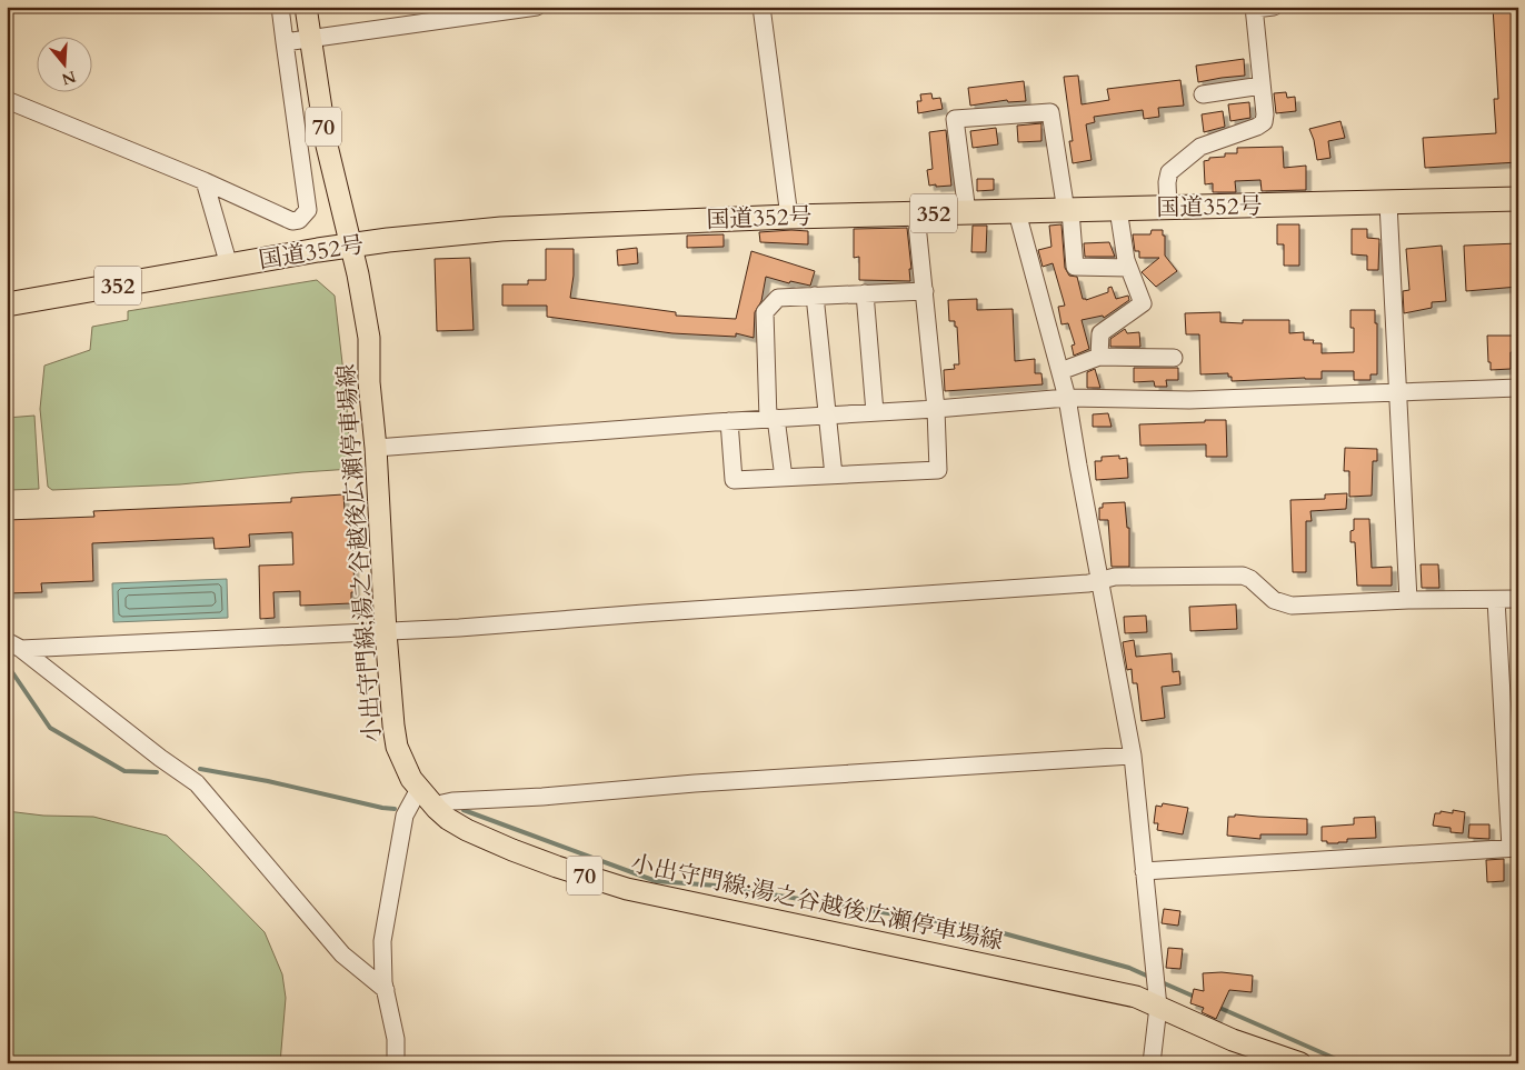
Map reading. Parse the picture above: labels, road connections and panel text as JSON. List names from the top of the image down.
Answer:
{
  "streets": {
    "highway": ["国道352号", "352"],
    "main road": ["70", "小出守門線;湯之谷越後広瀬停車場線"]
  },
  "crossings": [
    ["70", "国道352号"],
    ["70", "小出守門線;湯之谷越後広瀬停車場線"],
    ["国道352号", "小出守門線;湯之谷越後広瀬停車場線"]
  ],
  "north": "bottom"
}
